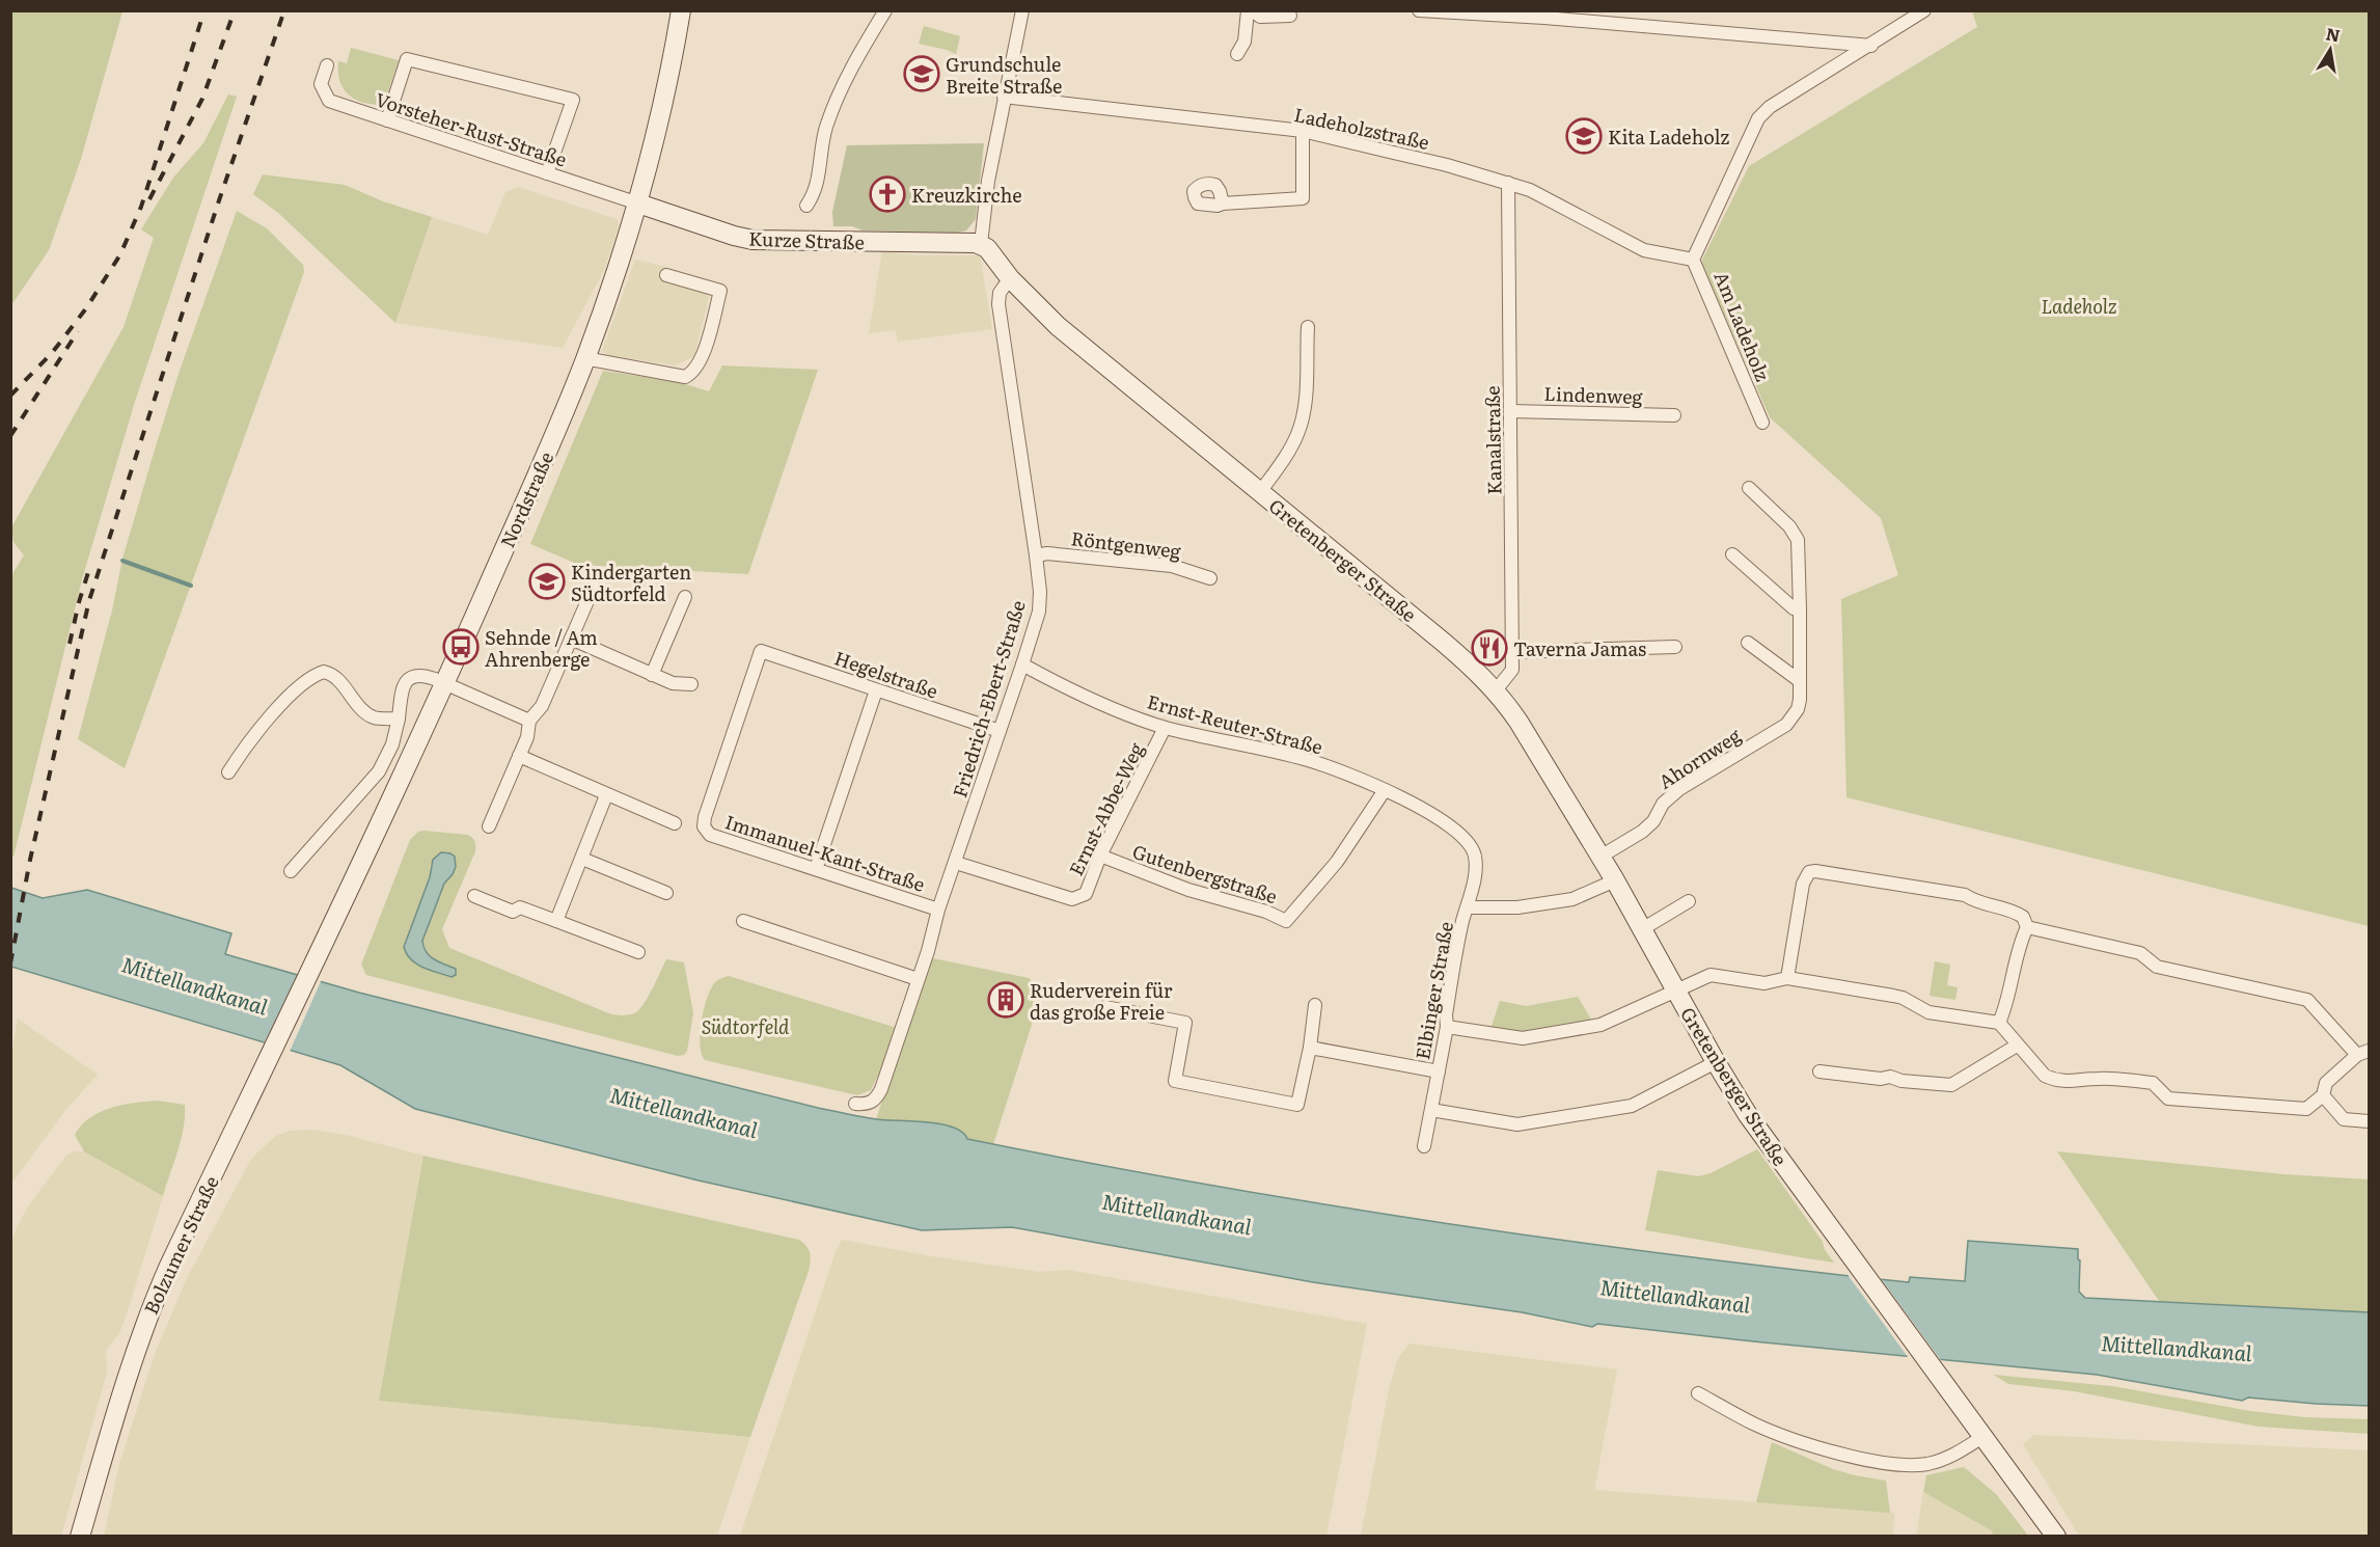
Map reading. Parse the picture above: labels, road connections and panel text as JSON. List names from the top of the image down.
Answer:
{
  "streets": {
    "main road": [
      "Kurze Straße",
      "Nordstraße",
      "Gretenberger Straße",
      "Bolzumer Straße"
    ],
    "street": [
      "Ladeholzstraße",
      "Vorsteher-Rust-Straße",
      "Am Ladeholz",
      "Lindenweg",
      "Kanalstraße",
      "Röntgenweg",
      "Hegelstraße",
      "Friedrich-Ebert-Straße",
      "Ernst-Reuter-Straße",
      "Ahornweg",
      "Ernst-Abbe-Weg",
      "Immanuel-Kant-Straße",
      "Gutenbergstraße",
      "Elbinger Straße"
    ]
  },
  "crossings": [
    ["Ladeholzstraße", "Am Ladeholz"],
    ["Ladeholzstraße", "Kanalstraße"],
    ["Vorsteher-Rust-Straße", "Kurze Straße"],
    ["Vorsteher-Rust-Straße", "Nordstraße"],
    ["Kurze Straße", "Nordstraße"],
    ["Kurze Straße", "Gretenberger Straße"],
    ["Lindenweg", "Kanalstraße"],
    ["Kanalstraße", "Gretenberger Straße"],
    ["Nordstraße", "Bolzumer Straße"],
    ["Röntgenweg", "Friedrich-Ebert-Straße"],
    ["Gretenberger Straße", "Friedrich-Ebert-Straße"],
    ["Gretenberger Straße", "Ahornweg"],
    ["Hegelstraße", "Friedrich-Ebert-Straße"],
    ["Hegelstraße", "Immanuel-Kant-Straße"],
    ["Friedrich-Ebert-Straße", "Ernst-Reuter-Straße"],
    ["Friedrich-Ebert-Straße", "Ernst-Abbe-Weg"],
    ["Friedrich-Ebert-Straße", "Immanuel-Kant-Straße"],
    ["Ernst-Reuter-Straße", "Ernst-Abbe-Weg"],
    ["Ernst-Reuter-Straße", "Gutenbergstraße"],
    ["Ernst-Reuter-Straße", "Elbinger Straße"],
    ["Ernst-Abbe-Weg", "Gutenbergstraße"]
  ],
  "water": ["Mittellandkanal"],
  "parks": ["Ladeholz", "Südtorfeld"],
  "places": {
    "school or university": ["Grundschule Breite Straße", "Kita Ladeholz", "Kindergarten Südtorfeld"],
    "church": ["Kreuzkirche"],
    "bus stop": ["Sehnde / Am Ahrenberge"],
    "restaurant": ["Taverna Jamas"],
    "building": ["Ruderverein für das große Freie"]
  },
  "north": "top"
}
